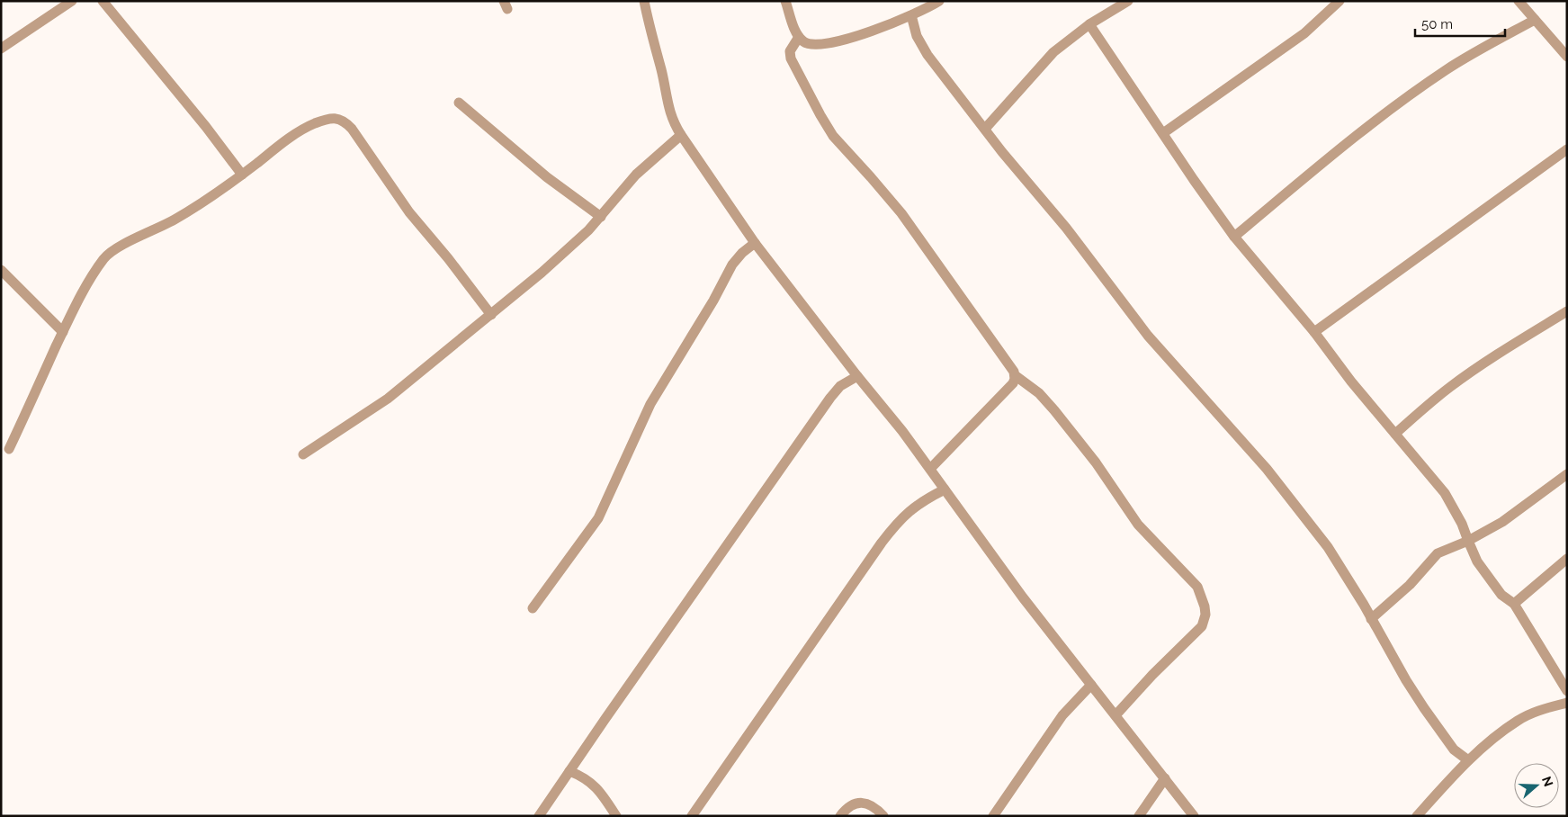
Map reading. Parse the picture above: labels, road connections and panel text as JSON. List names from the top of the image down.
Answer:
{
  "scale_bar": "50 m",
  "north": "right"
}
